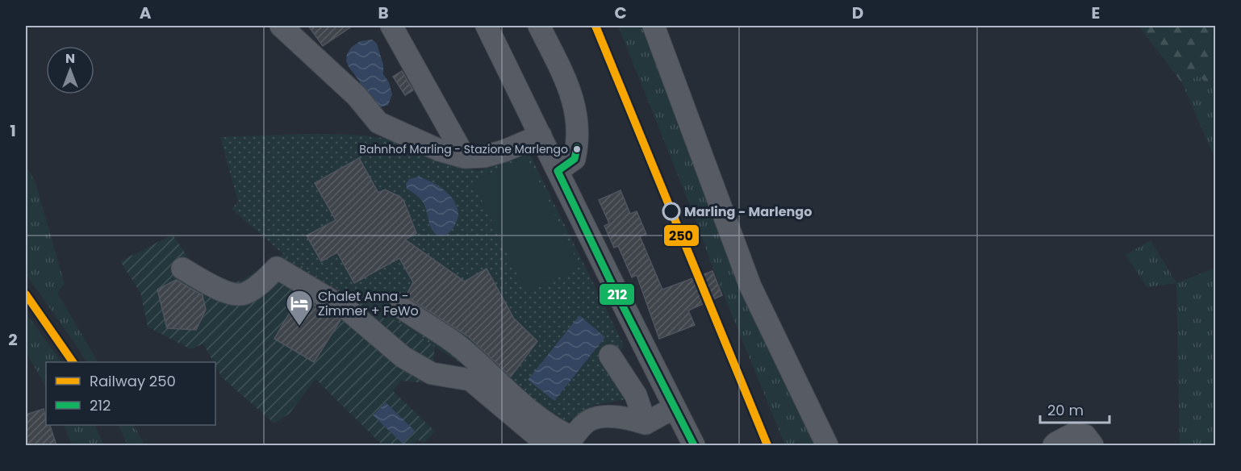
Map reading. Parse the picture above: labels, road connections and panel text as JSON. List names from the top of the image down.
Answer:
{
  "places": {
    "other": ["Bahnhof Marling - Stazione Marlengo", "Marling - Marlengo"],
    "hotel": ["Chalet Anna - Zimmer + FeWo"]
  },
  "lines": ["rail line 250", "transit line 212"],
  "legend": ["Railway 250", "212"],
  "scale_bar": "20 m",
  "north": "top",
  "grid": {
    "columns": [
      "A",
      "B",
      "C",
      "D",
      "E"
    ],
    "rows": ["1", "2"]
  }
}
